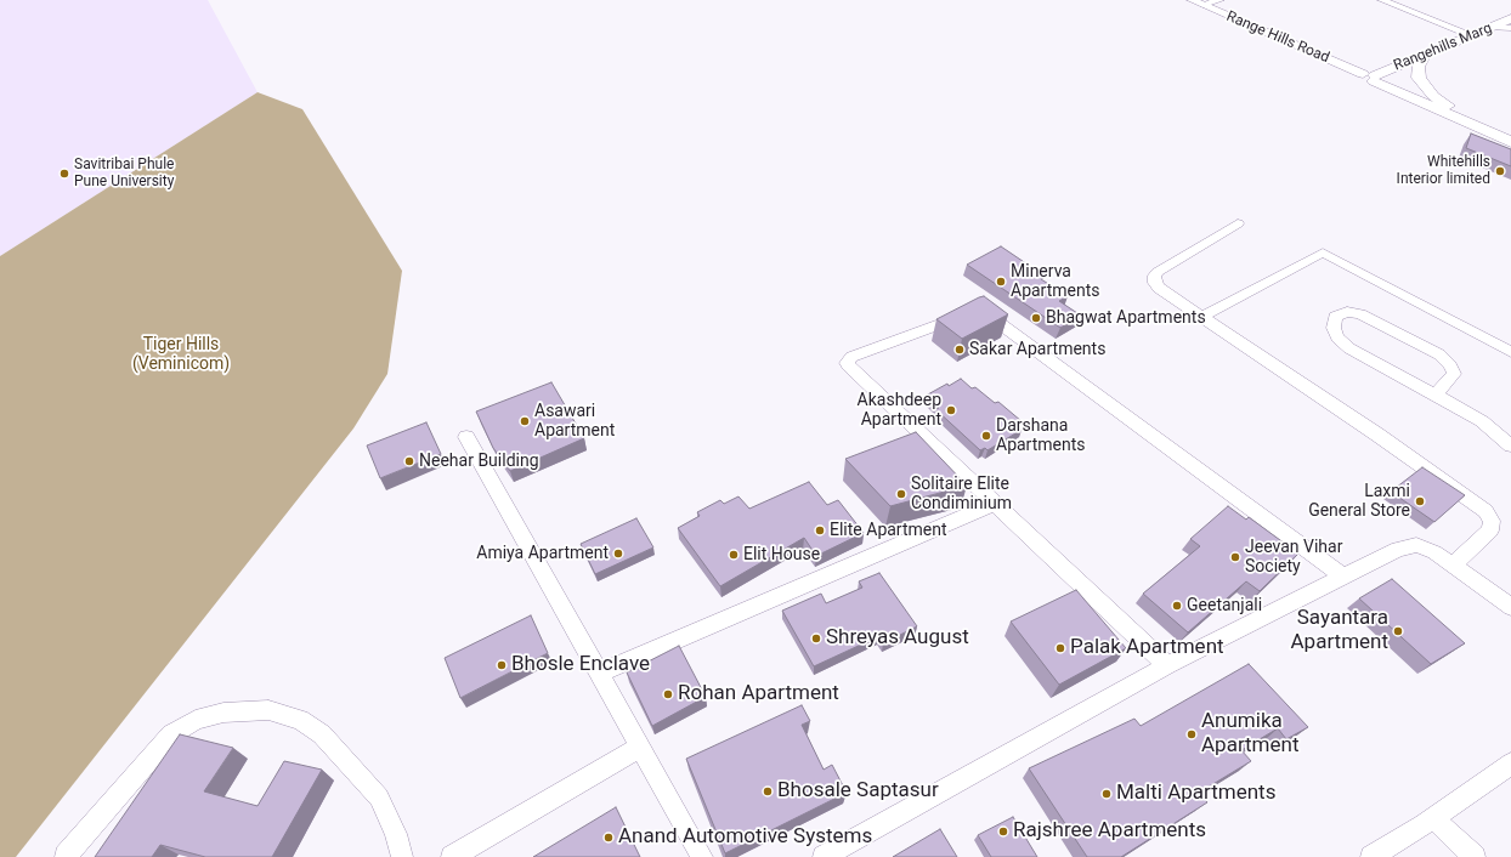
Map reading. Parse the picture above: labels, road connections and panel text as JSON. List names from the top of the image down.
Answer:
{
  "streets": {
    "main road": ["Range Hills Road", "Rangehills Marg"]
  },
  "crossings": [
    ["Range Hills Road", "Rangehills Marg"]
  ],
  "parks": ["Tiger Hills (Veminicom)"],
  "places": [
    "Whitehills Interior limited",
    "Savitribai Phule Pune University",
    "Minerva Apartments",
    "Bhagwat Apartments",
    "Sakar Apartments",
    "Akashdeep Apartment",
    "Asawari Apartment",
    "Darshana Apartments",
    "Neehar Building",
    "Solitaire Elite Condiminium",
    "Laxmi General Store",
    "Elite Apartment",
    "Amiya Apartment",
    "Elit House",
    "Jeevan Vihar Society",
    "Geetanjali",
    "Sayantara Apartment",
    "Shreyas August",
    "Palak Apartment",
    "Bhosle Enclave",
    "Rohan Apartment",
    "Anumika Apartment",
    "Bhosale Saptasur",
    "Malti Apartments",
    "Rajshree Apartments",
    "Anand Automotive Systems"
  ]
}
